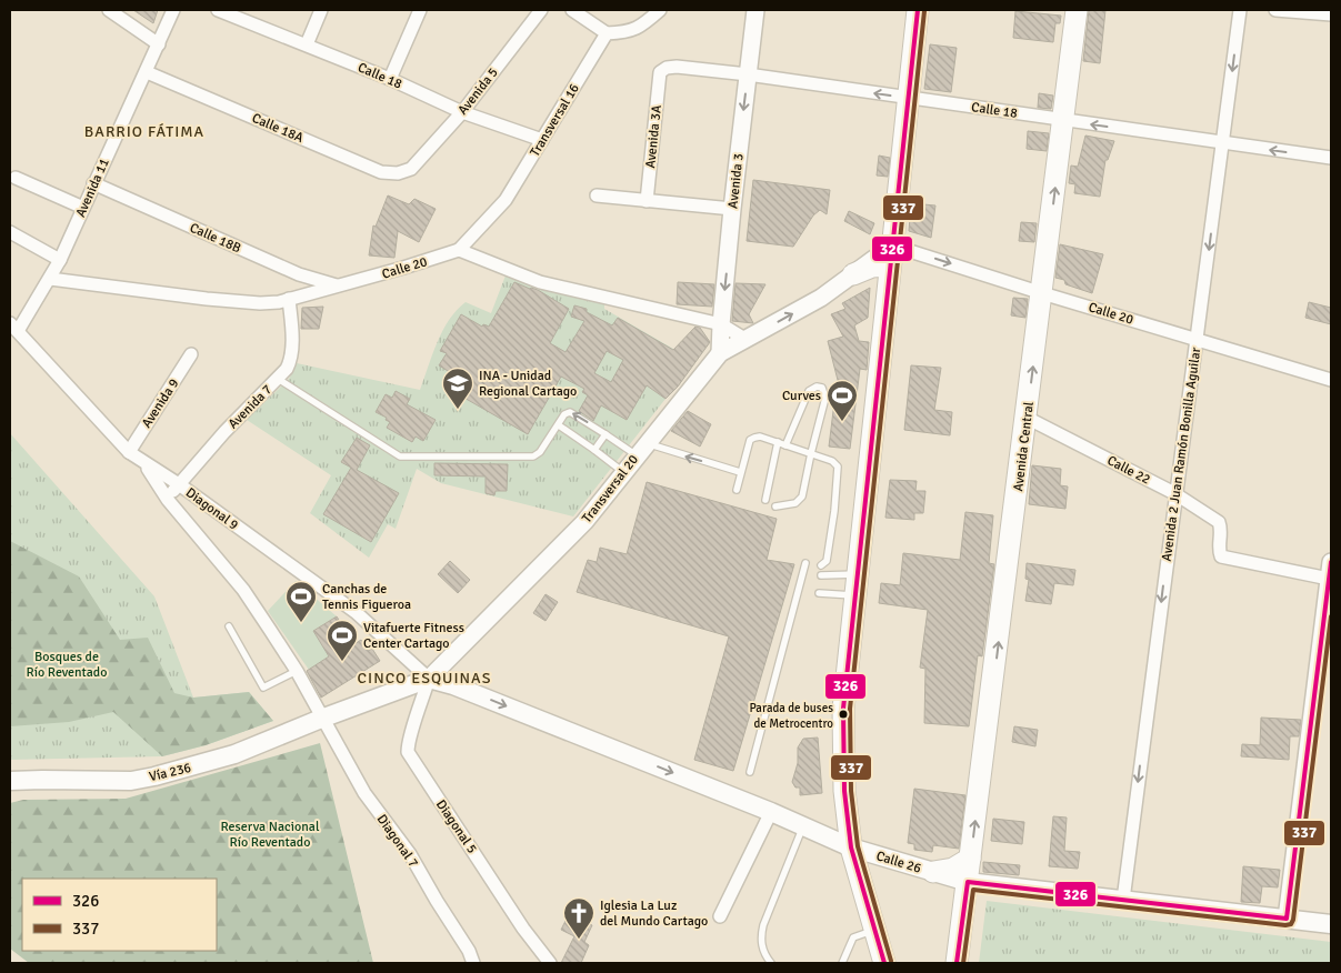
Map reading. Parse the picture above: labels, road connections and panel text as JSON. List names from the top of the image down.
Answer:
{
  "streets": {
    "main road": [
      "Avenida Central",
      "Transversal 20",
      "Vía 236",
      "Calle 26"
    ],
    "street": [
      "Calle 18",
      "Avenida 5",
      "Transversal 16",
      "Calle 18A",
      "Avenida 3A",
      "Avenida 3",
      "Avenida 11",
      "Calle 18B",
      "Calle 20",
      "Avenida 9",
      "Avenida 7",
      "Avenida 2 Juan Ramón Bonilla Aguilar",
      "Calle 22",
      "Diagonal 9",
      "Diagonal 5",
      "Diagonal 7"
    ]
  },
  "crossings": [
    ["Calle 18", "Avenida 5"],
    ["Calle 18", "Transversal 16"],
    ["Calle 18", "Avenida 3A"],
    ["Calle 18", "Avenida 3"],
    ["Calle 18", "Avenida Central"],
    ["Calle 18", "Avenida 2 Juan Ramón Bonilla Aguilar"],
    ["Avenida 5", "Calle 18A"],
    ["Transversal 16", "Calle 20"],
    ["Calle 18A", "Avenida 11"],
    ["Avenida 3", "Transversal 20"],
    ["Avenida 11", "Calle 18B"],
    ["Avenida 11", "Calle 20"],
    ["Avenida 11", "Diagonal 9"],
    ["Calle 18B", "Calle 20"],
    ["Calle 20", "Avenida 7"],
    ["Calle 20", "Avenida Central"],
    ["Calle 20", "Avenida 2 Juan Ramón Bonilla Aguilar"],
    ["Avenida 9", "Diagonal 9"],
    ["Avenida 7", "Diagonal 9"],
    ["Avenida 7", "Diagonal 7"],
    ["Avenida Central", "Calle 22"],
    ["Avenida Central", "Calle 26"],
    ["Avenida 2 Juan Ramón Bonilla Aguilar", "Calle 22"],
    ["Avenida 2 Juan Ramón Bonilla Aguilar", "Calle 26"],
    ["Transversal 20", "Diagonal 9"],
    ["Transversal 20", "Vía 236"],
    ["Transversal 20", "Diagonal 5"],
    ["Transversal 20", "Diagonal 7"],
    ["Transversal 20", "Calle 26"],
    ["Diagonal 9", "Diagonal 5"],
    ["Diagonal 9", "Diagonal 7"],
    ["Diagonal 9", "Calle 26"],
    ["Vía 236", "Diagonal 7"],
    ["Diagonal 5", "Calle 26"]
  ],
  "one_way": [
    "Calle 18",
    "Avenida 3",
    "Avenida 2 Juan Ramón Bonilla Aguilar",
    "Calle 26"
  ],
  "districts": ["BARRIO FÁTIMA", "CINCO ESQUINAS"],
  "parks": ["Bosques de Río Reventado", "Reserva Nacional Río Reventado"],
  "places": {
    "school or university": ["INA - Unidad Regional Cartago"],
    "sports": ["Curves", "Canchas de Tennis Figueroa", "Vitafuerte Fitness Center Cartago"],
    "other": ["Parada de buses de Metrocentro"],
    "church": ["Iglesia La Luz del Mundo Cartago"]
  },
  "lines": ["transit line 326", "transit line 337"],
  "legend": ["326", "337"]
}
